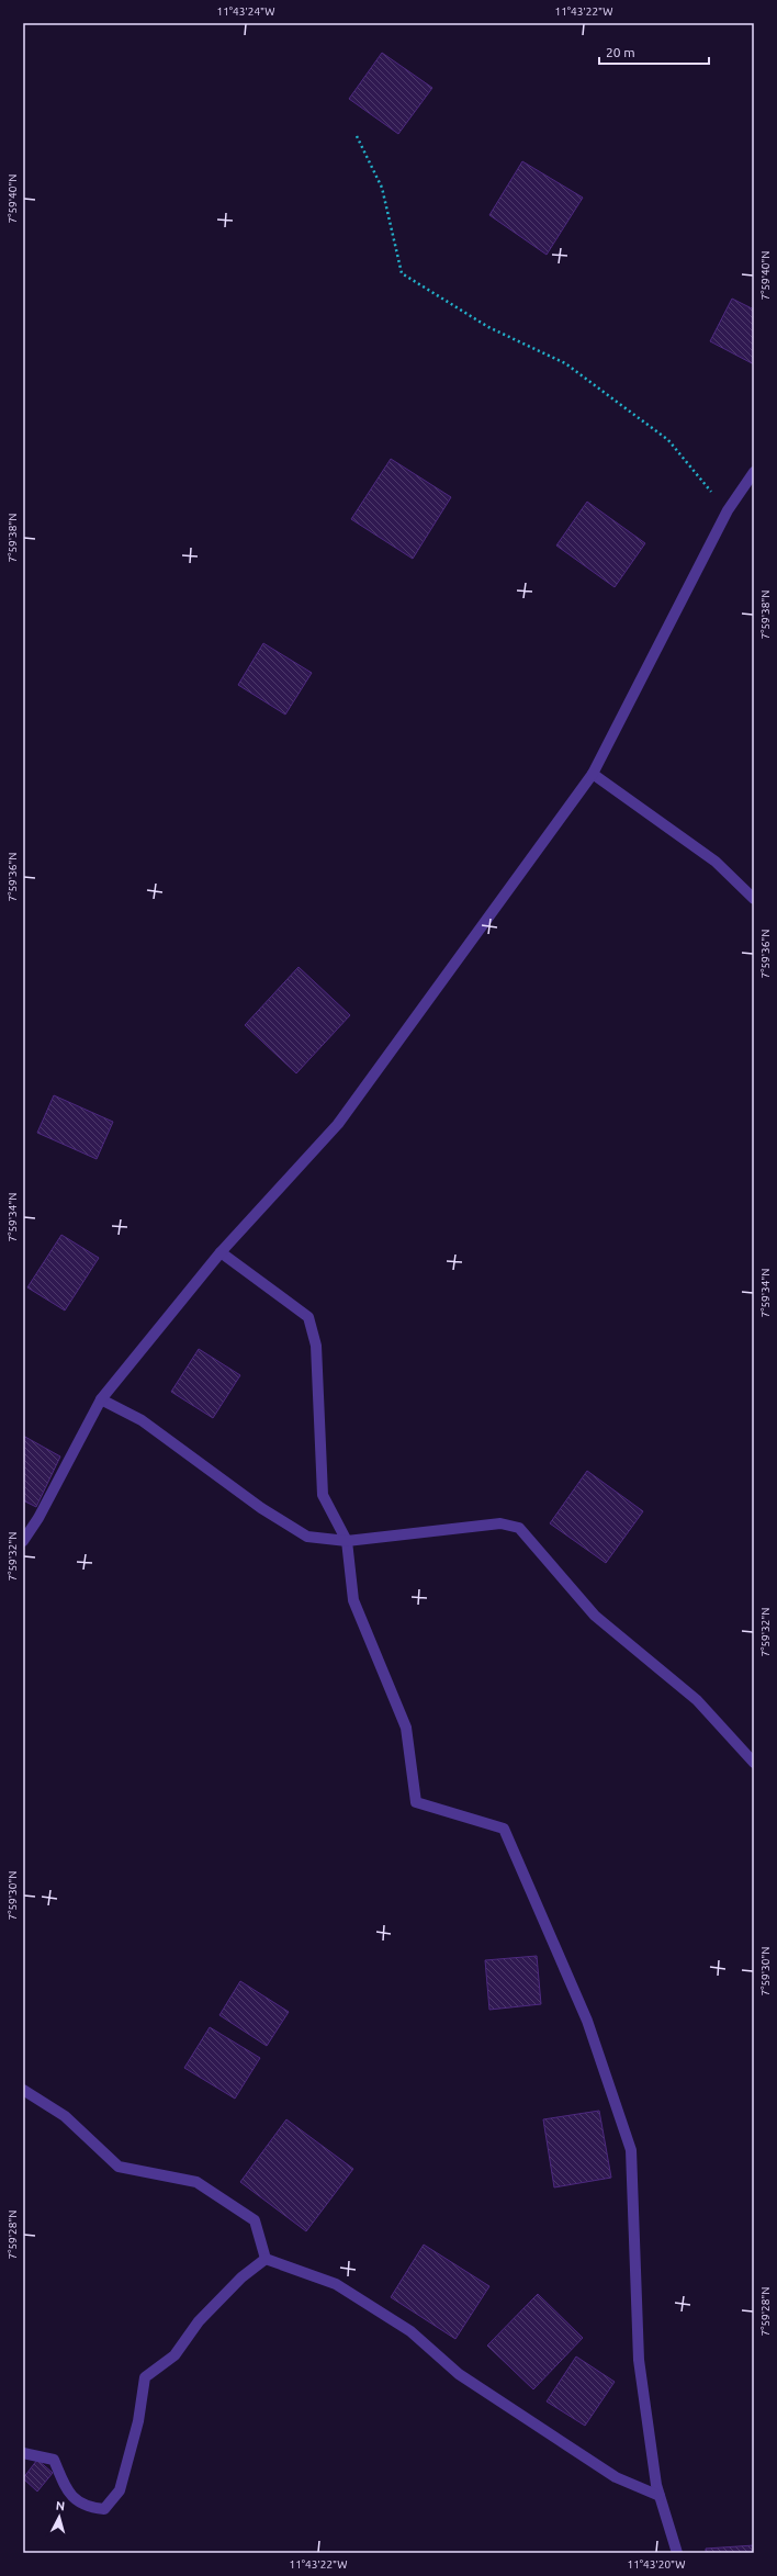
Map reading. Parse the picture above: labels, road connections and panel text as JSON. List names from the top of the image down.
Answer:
{
  "scale_bar": "20 m",
  "north": "top",
  "coordinates": [
    "11°43'24\"W",
    "11°43'22\"W",
    "7°59'40\"N",
    "7°59'38\"N",
    "7°59'36\"N",
    "7°59'34\"N",
    "7°59'32\"N",
    "7°59'30\"N",
    "7°59'28\"N",
    "11°43'20\"W"
  ]
}
